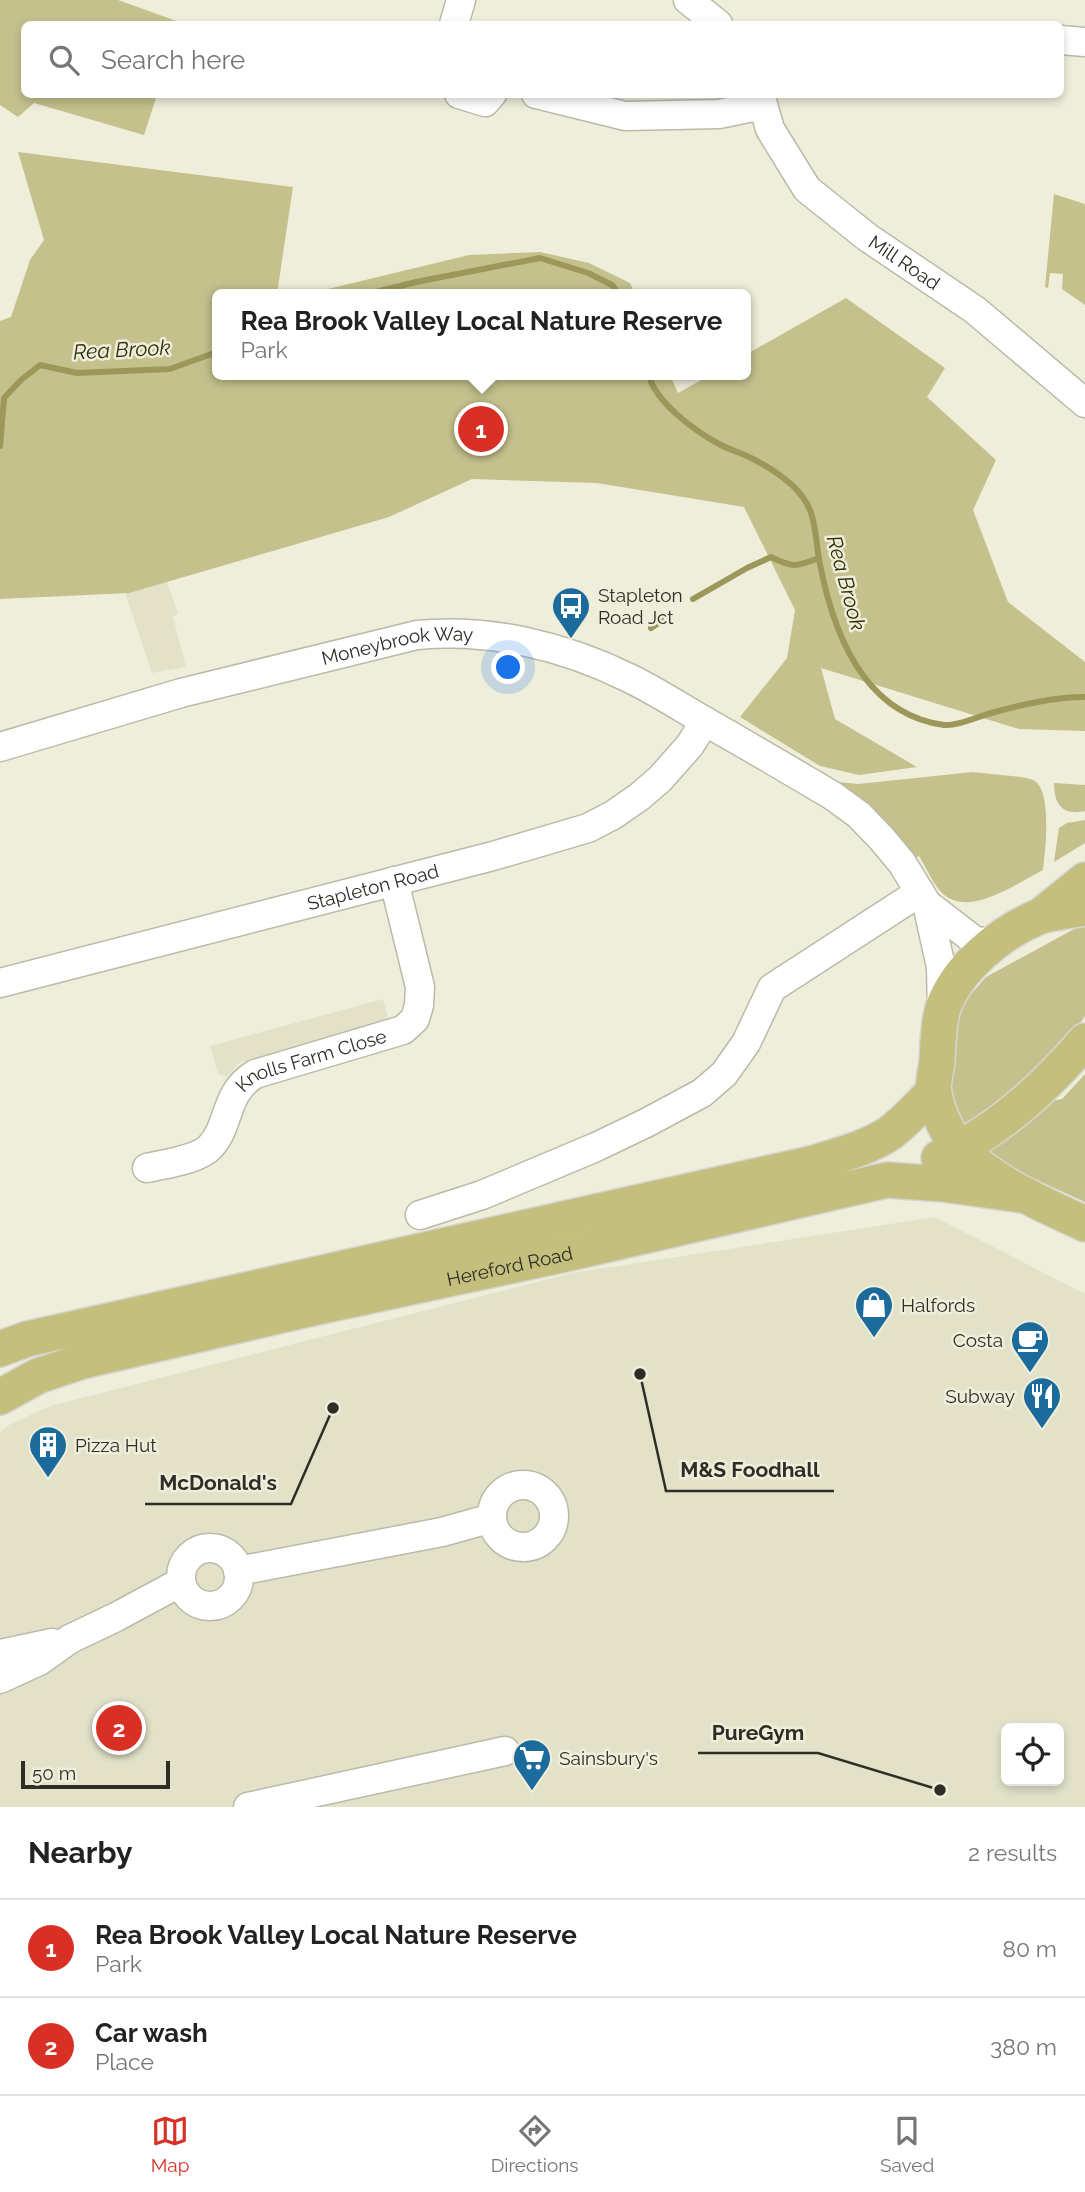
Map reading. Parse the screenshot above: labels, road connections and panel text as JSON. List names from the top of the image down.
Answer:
{
  "streets": {
    "main road": ["Hereford Road"],
    "street": [
      "Mill Road",
      "Moneybrook Way",
      "Stapleton Road",
      "Knolls Farm Close"
    ]
  },
  "crossings": [
    ["Moneybrook Way", "Stapleton Road"],
    ["Stapleton Road", "Knolls Farm Close"]
  ],
  "water": ["Rea Brook"],
  "places": {
    "bus stop": ["Stapleton Road Jct"],
    "shop": ["Halfords"],
    "other": ["M&S Foodhall", "McDonald's", "PureGym"],
    "cafe": ["Costa"],
    "restaurant": ["Subway"],
    "building": ["Pizza Hut"],
    "supermarket": ["Sainsbury's"]
  },
  "scale_bar": "50 m",
  "page": {
    "search": "Search here",
    "popup": ["Rea Brook Valley Local Nature Reserve", "Park"],
    "pins": ["1", "2"],
    "scale": "50 m",
    "heading": ["Nearby", "2 results"],
    "list": [
      {
        "mark": "1",
        "name": "Rea Brook Valley Local Nature Reserve",
        "note": "Park",
        "value": "80 m"
      },
      {
        "mark": "2",
        "name": "Car wash",
        "note": "Place",
        "value": "380 m"
      }
    ],
    "nav": ["Map", "Directions", "Saved"]
  }
}
